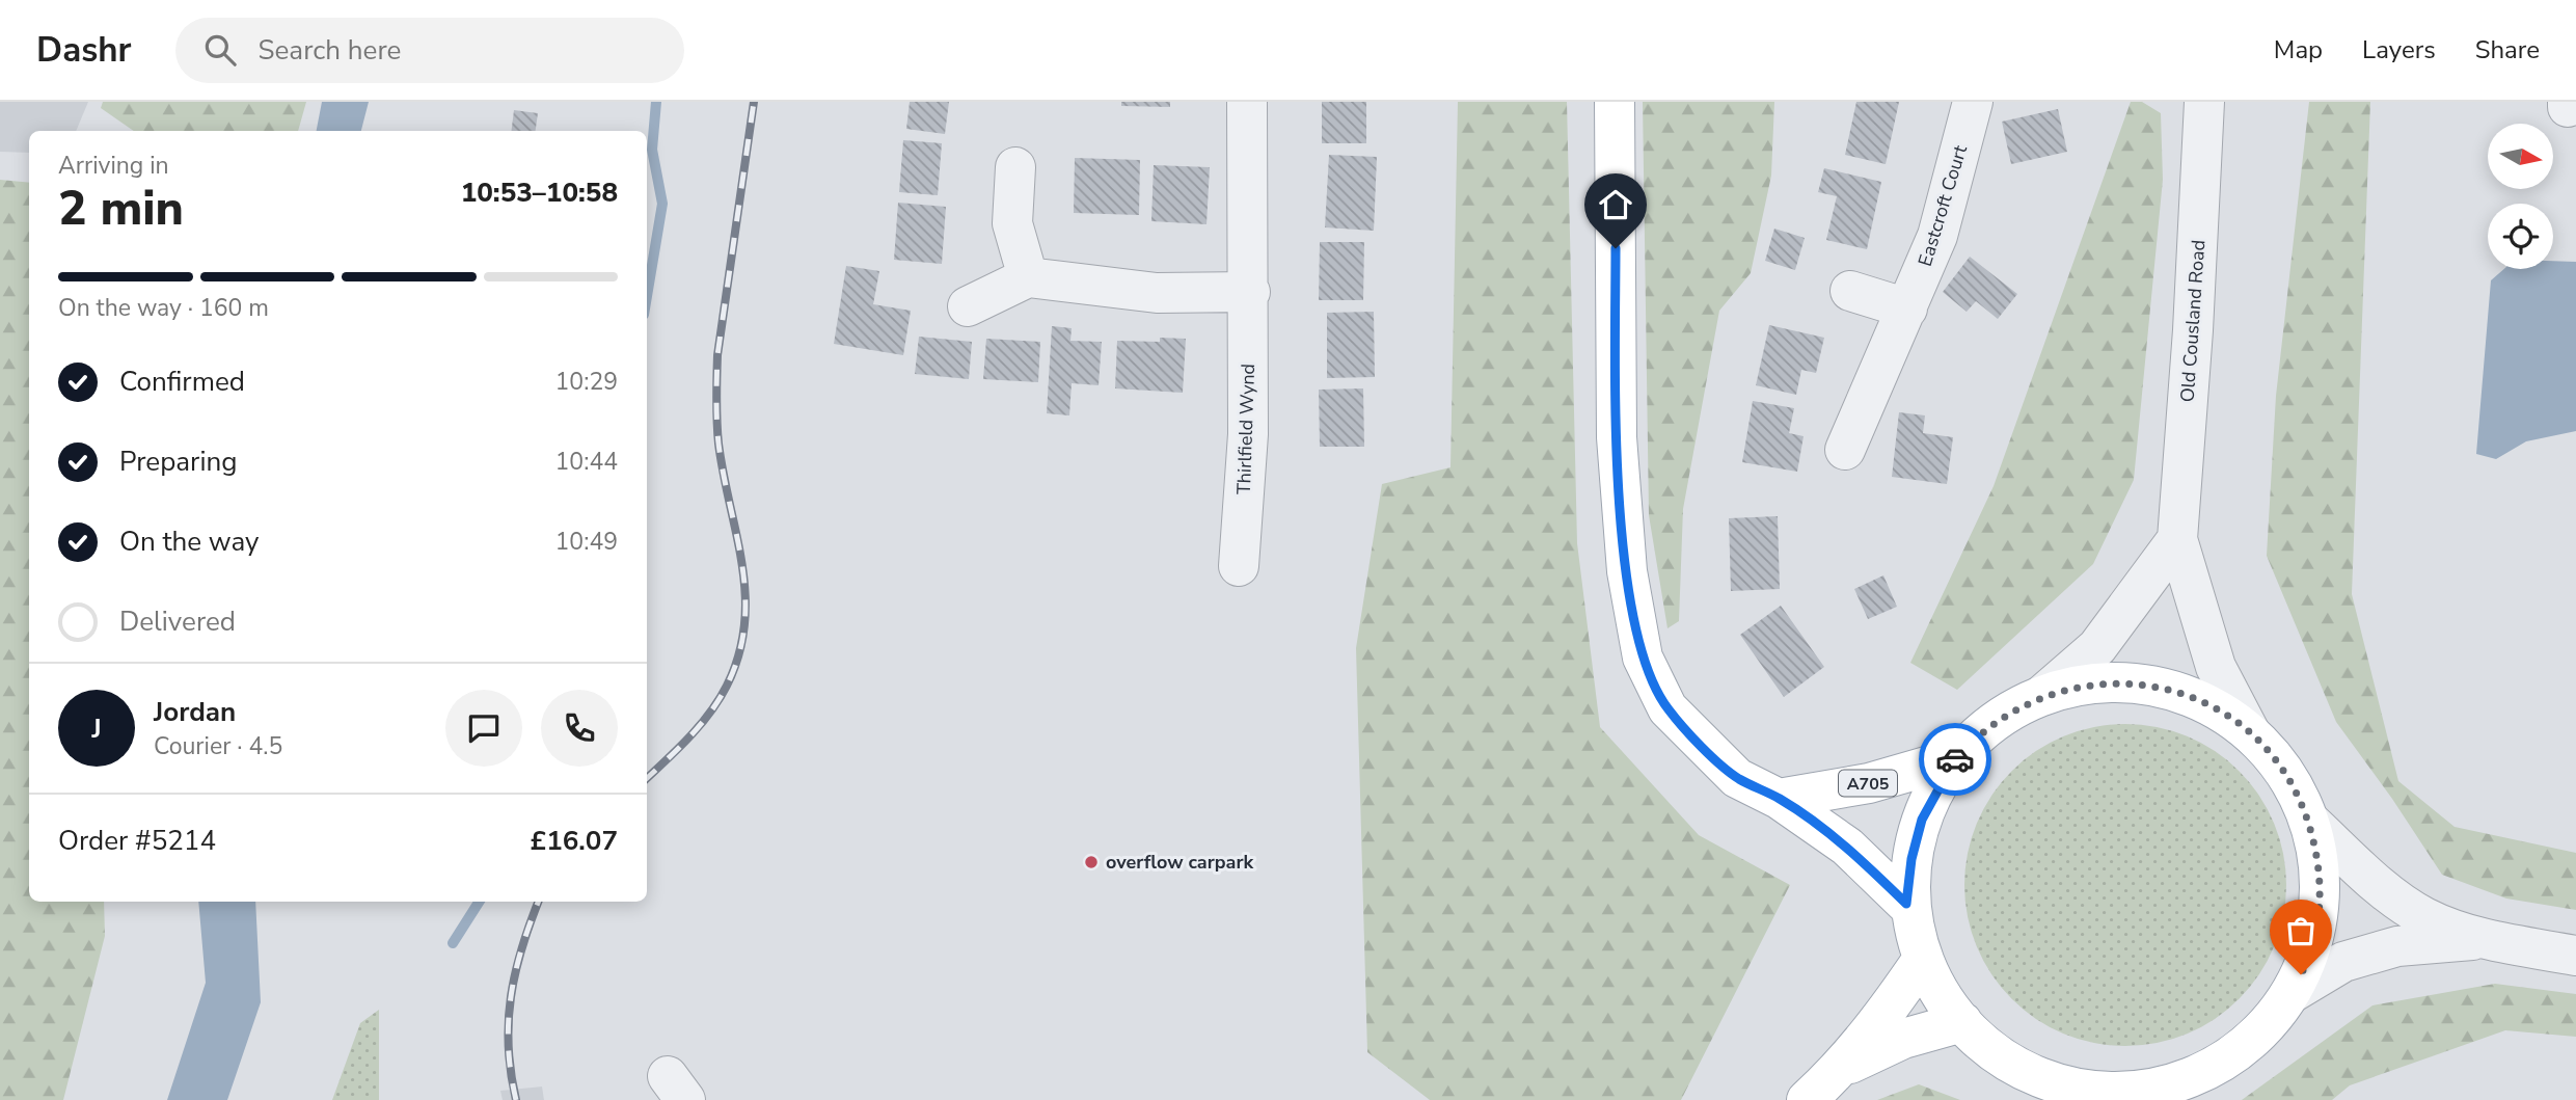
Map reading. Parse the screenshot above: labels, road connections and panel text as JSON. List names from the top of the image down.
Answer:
{
  "streets": {
    "main road": ["A705"],
    "street": ["Eastcroft Court", "Old Cousland Road", "Thirlfield Wynd"]
  },
  "crossings": [
    ["Old Cousland Road", "A705"]
  ],
  "places": ["overflow carpark"],
  "north": "right",
  "page": {
    "header": "Dashr",
    "search": "Search here",
    "nav": ["Map", "Layers", "Share"],
    "heading": ["2 min", "Arriving in", "10:53–10:58"],
    "panel": [
      "Jordan",
      "Courier · 4.5",
      "Order #5214",
      "£16.07"
    ],
    "bar": "On the way · 160 m",
    "list": [
      ["Confirmed", "10:29"],
      ["Preparing", "10:44"],
      ["On the way", "10:49"],
      "Delivered"
    ],
    "round": "J"
  }
}
